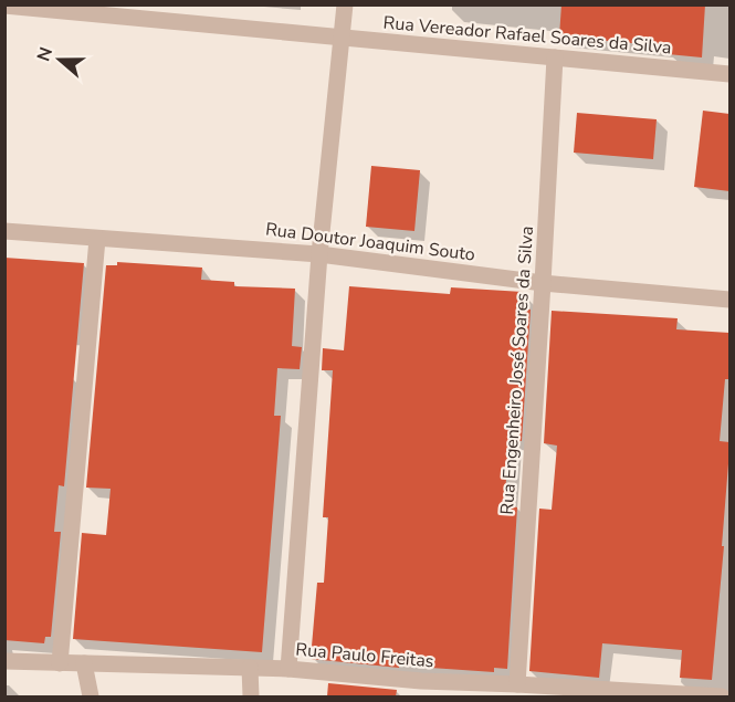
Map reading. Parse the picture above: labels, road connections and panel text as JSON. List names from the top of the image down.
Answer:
{
  "streets": {
    "street": [
      "Rua Vereador Rafael Soares da Silva",
      "Rua Doutor Joaquim Souto",
      "Rua Engenheiro José Soares da Silva",
      "Rua Paulo Freitas"
    ]
  },
  "crossings": [
    ["Rua Vereador Rafael Soares da Silva", "Rua Engenheiro José Soares da Silva"],
    ["Rua Doutor Joaquim Souto", "Rua Engenheiro José Soares da Silva"],
    ["Rua Engenheiro José Soares da Silva", "Rua Paulo Freitas"]
  ],
  "north": "left"
}
